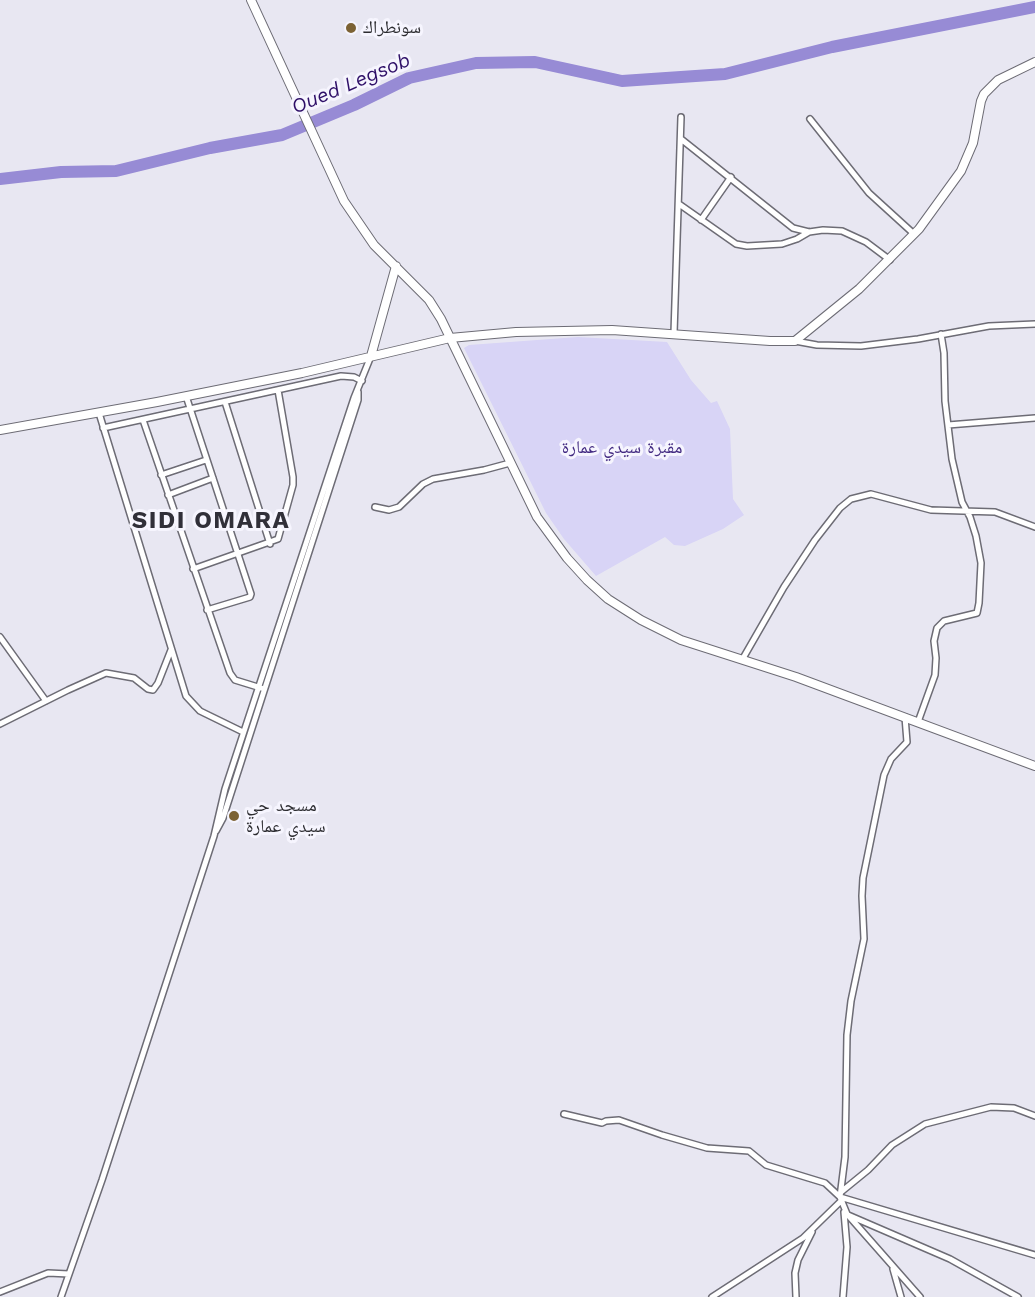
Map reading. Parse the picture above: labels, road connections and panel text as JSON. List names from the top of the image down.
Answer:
{
  "districts": ["SIDI OMARA"],
  "water": ["Oued Legsob"],
  "parks": ["مقبرة سيدي عمارة"],
  "places": ["سونطراك", "مسجد حي سيدي عمارة"]
}
